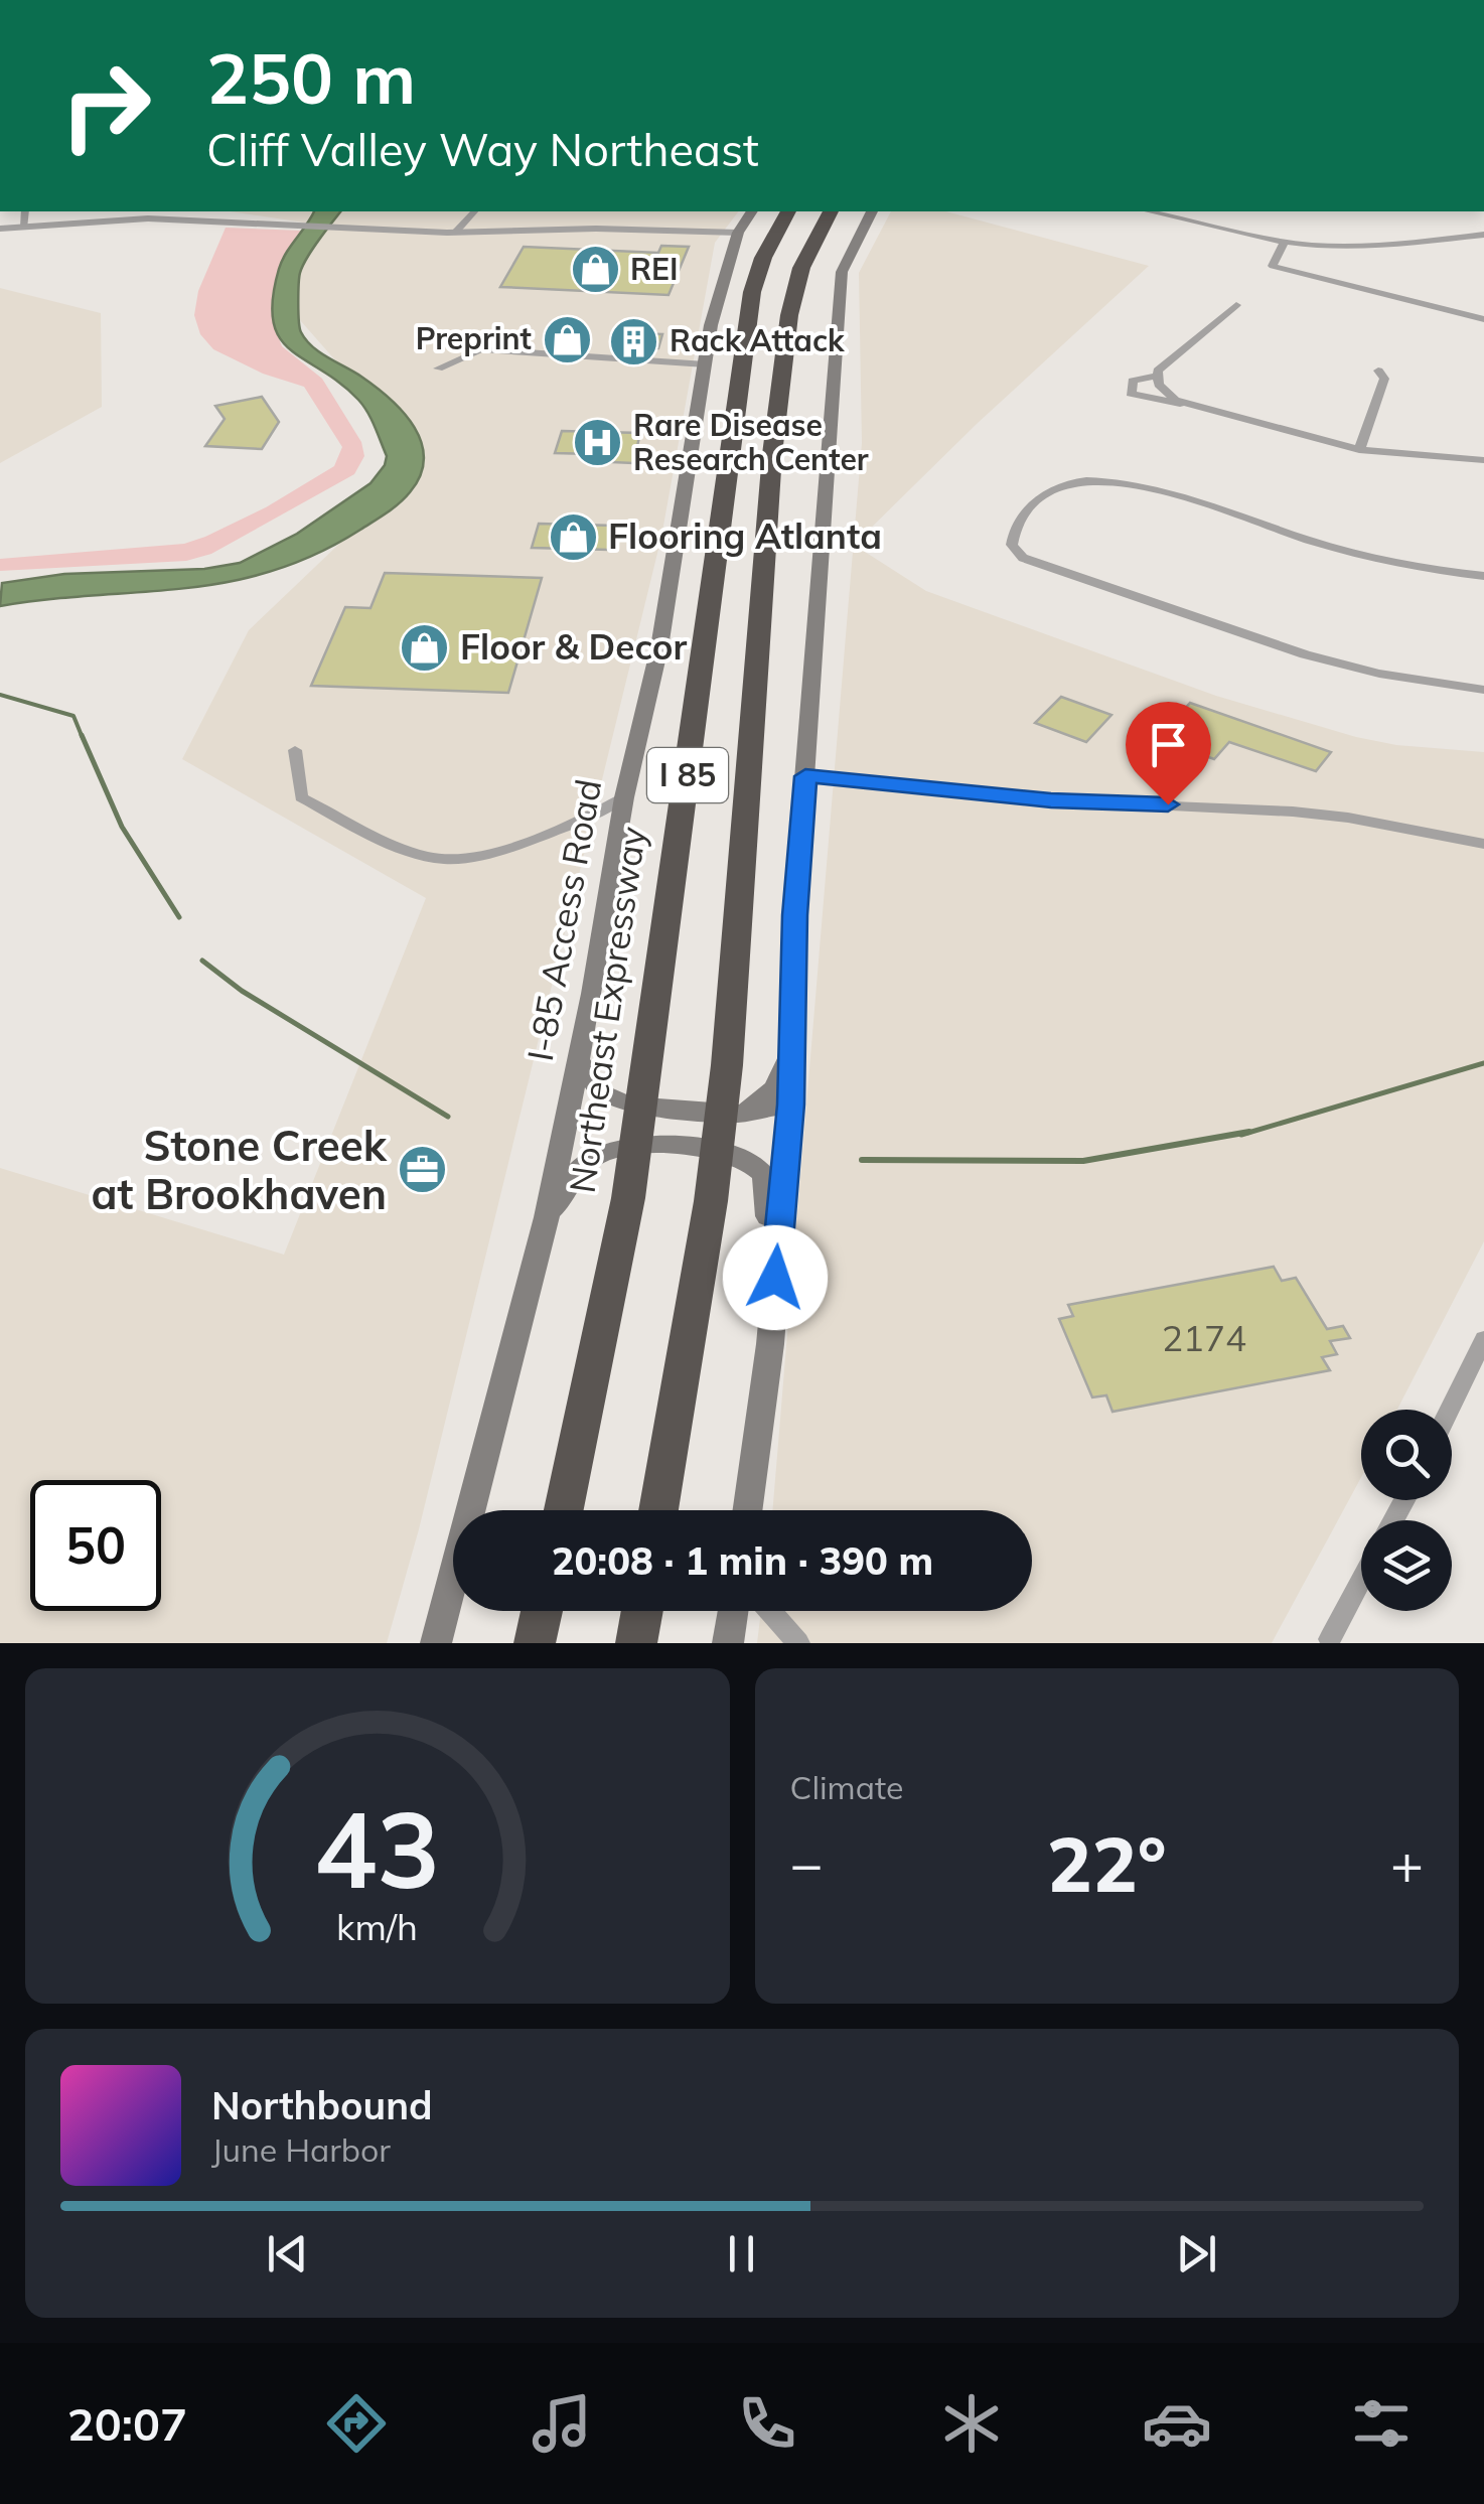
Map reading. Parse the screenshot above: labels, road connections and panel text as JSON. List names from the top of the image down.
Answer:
{
  "streets": {
    "highway": ["I 85", "Northeast Expressway"],
    "main road": ["I-85 Access Road"]
  },
  "places": {
    "shop": [
      "REI",
      "Preprint",
      "Flooring Atlanta",
      "Floor & Decor"
    ],
    "building": ["Rack Attack"],
    "hospital": ["Rare Disease Research Center"],
    "office": ["Stone Creek at Brookhaven"]
  },
  "house_numbers": ["2174"],
  "page": {
    "turn": ["250 m", "Cliff Valley Way Northeast"],
    "limit": "50",
    "trip": "20:08 · 1 min · 390 m",
    "tile": "Climate",
    "heat": ["−", "22°", "+"],
    "song": ["Northbound", "June Harbor"],
    "tabs": "20:07",
    "gauge": ["43", "km/h"]
  }
}
